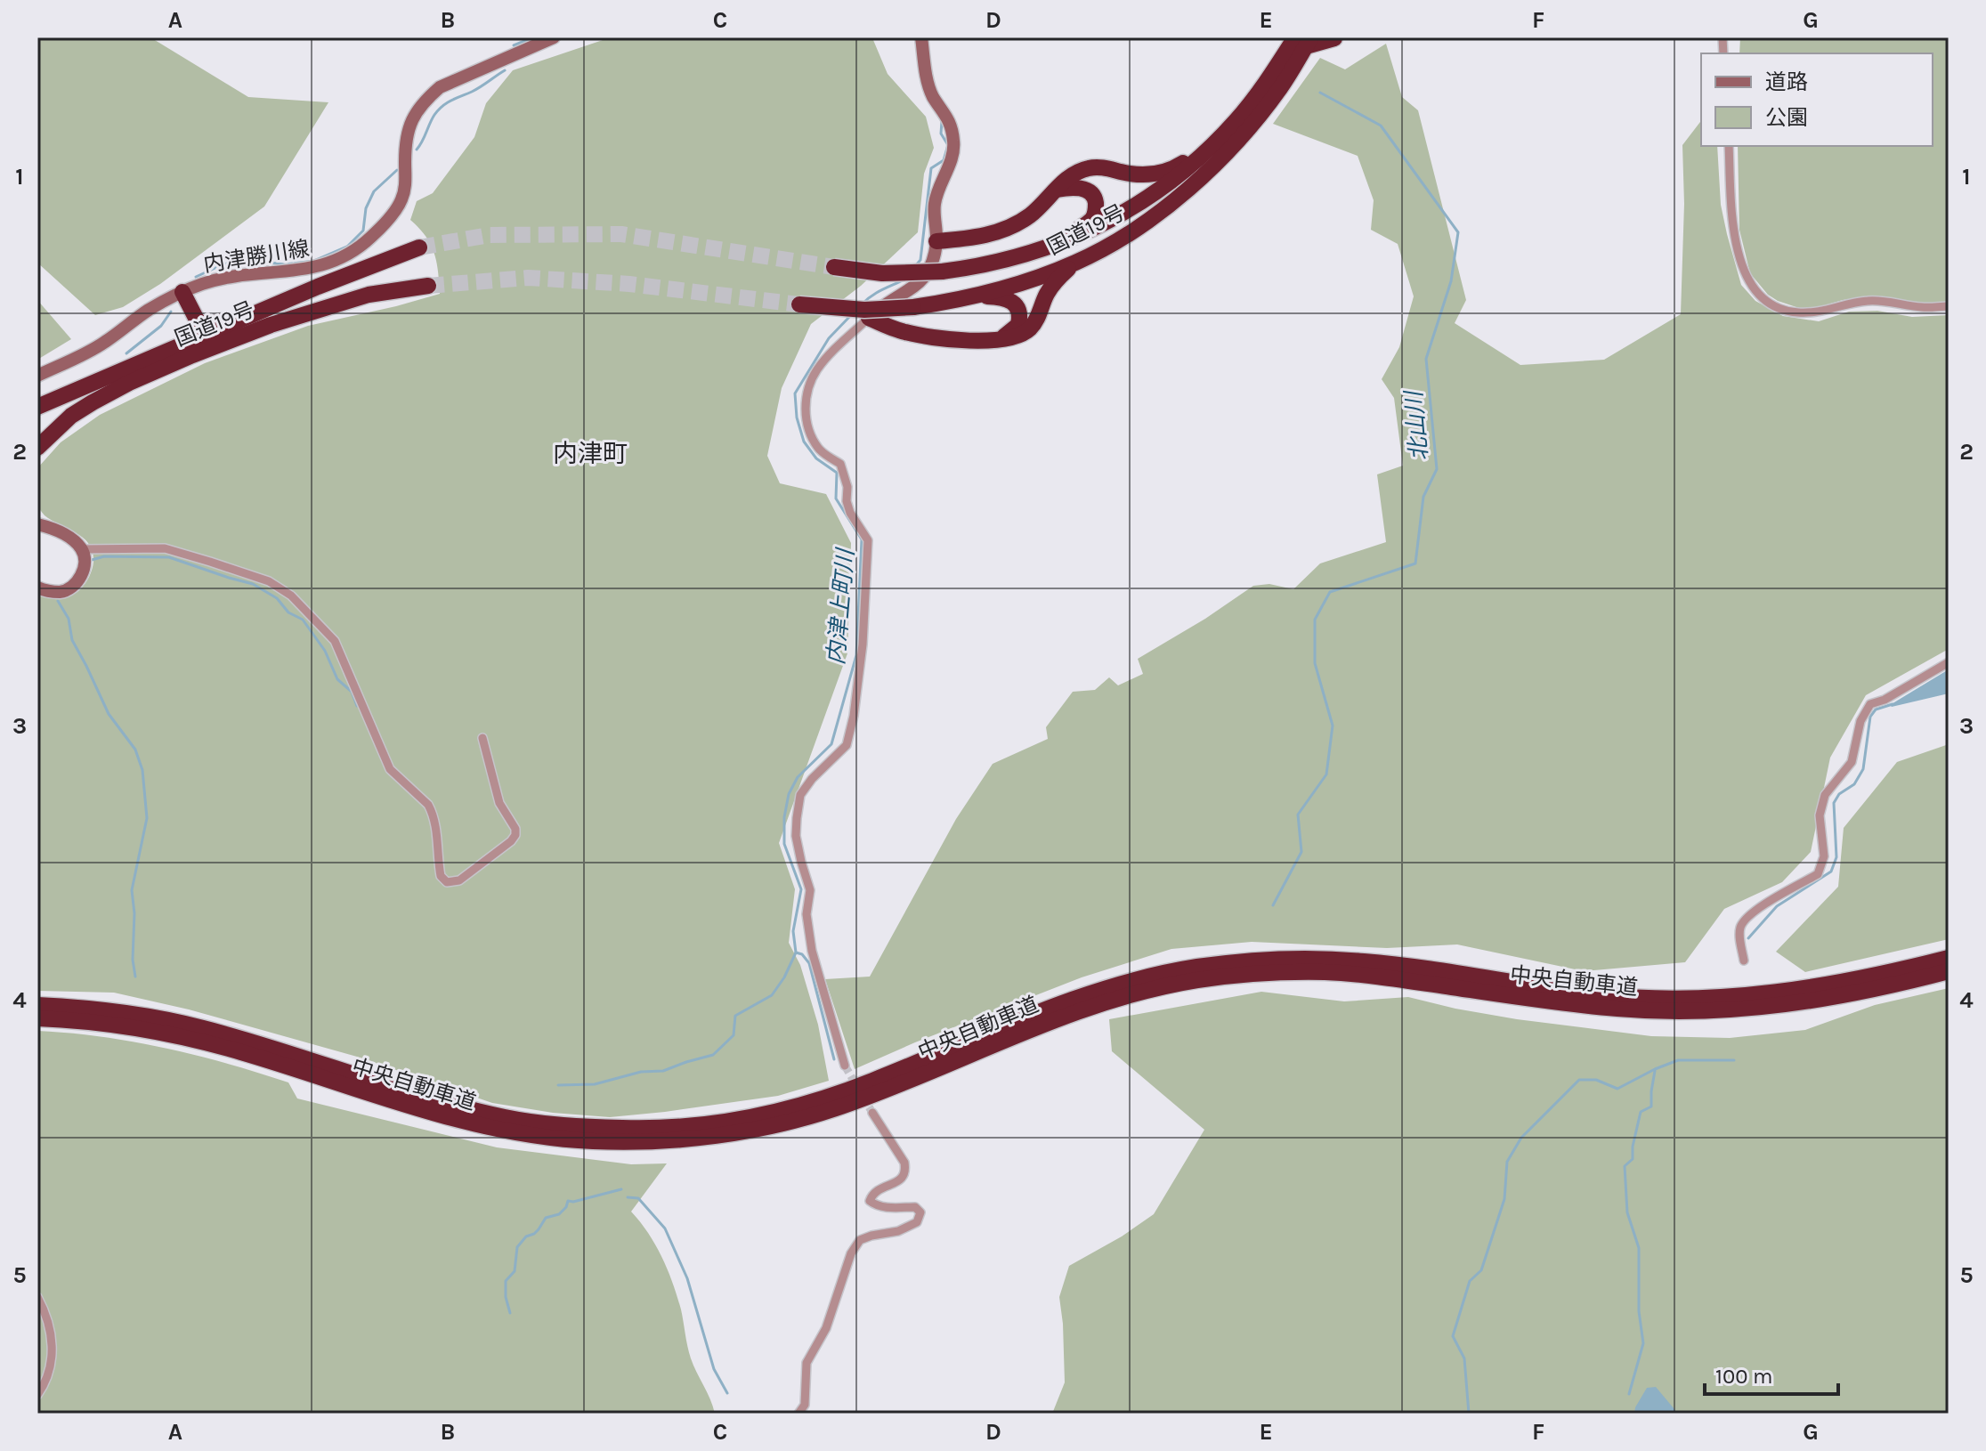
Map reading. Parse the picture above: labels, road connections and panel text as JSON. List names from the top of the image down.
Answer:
{
  "streets": {
    "highway": ["国道19号", "中央自動車道"],
    "main road": ["内津勝川線"]
  },
  "districts": ["内津町"],
  "water": ["北山川", "内津上町川"],
  "legend": ["道路", "公園"],
  "scale_bar": "100 m",
  "grid": {
    "columns": [
      "A",
      "B",
      "C",
      "D",
      "E",
      "F",
      "G"
    ],
    "rows": [
      "1",
      "2",
      "3",
      "4",
      "5"
    ]
  }
}
